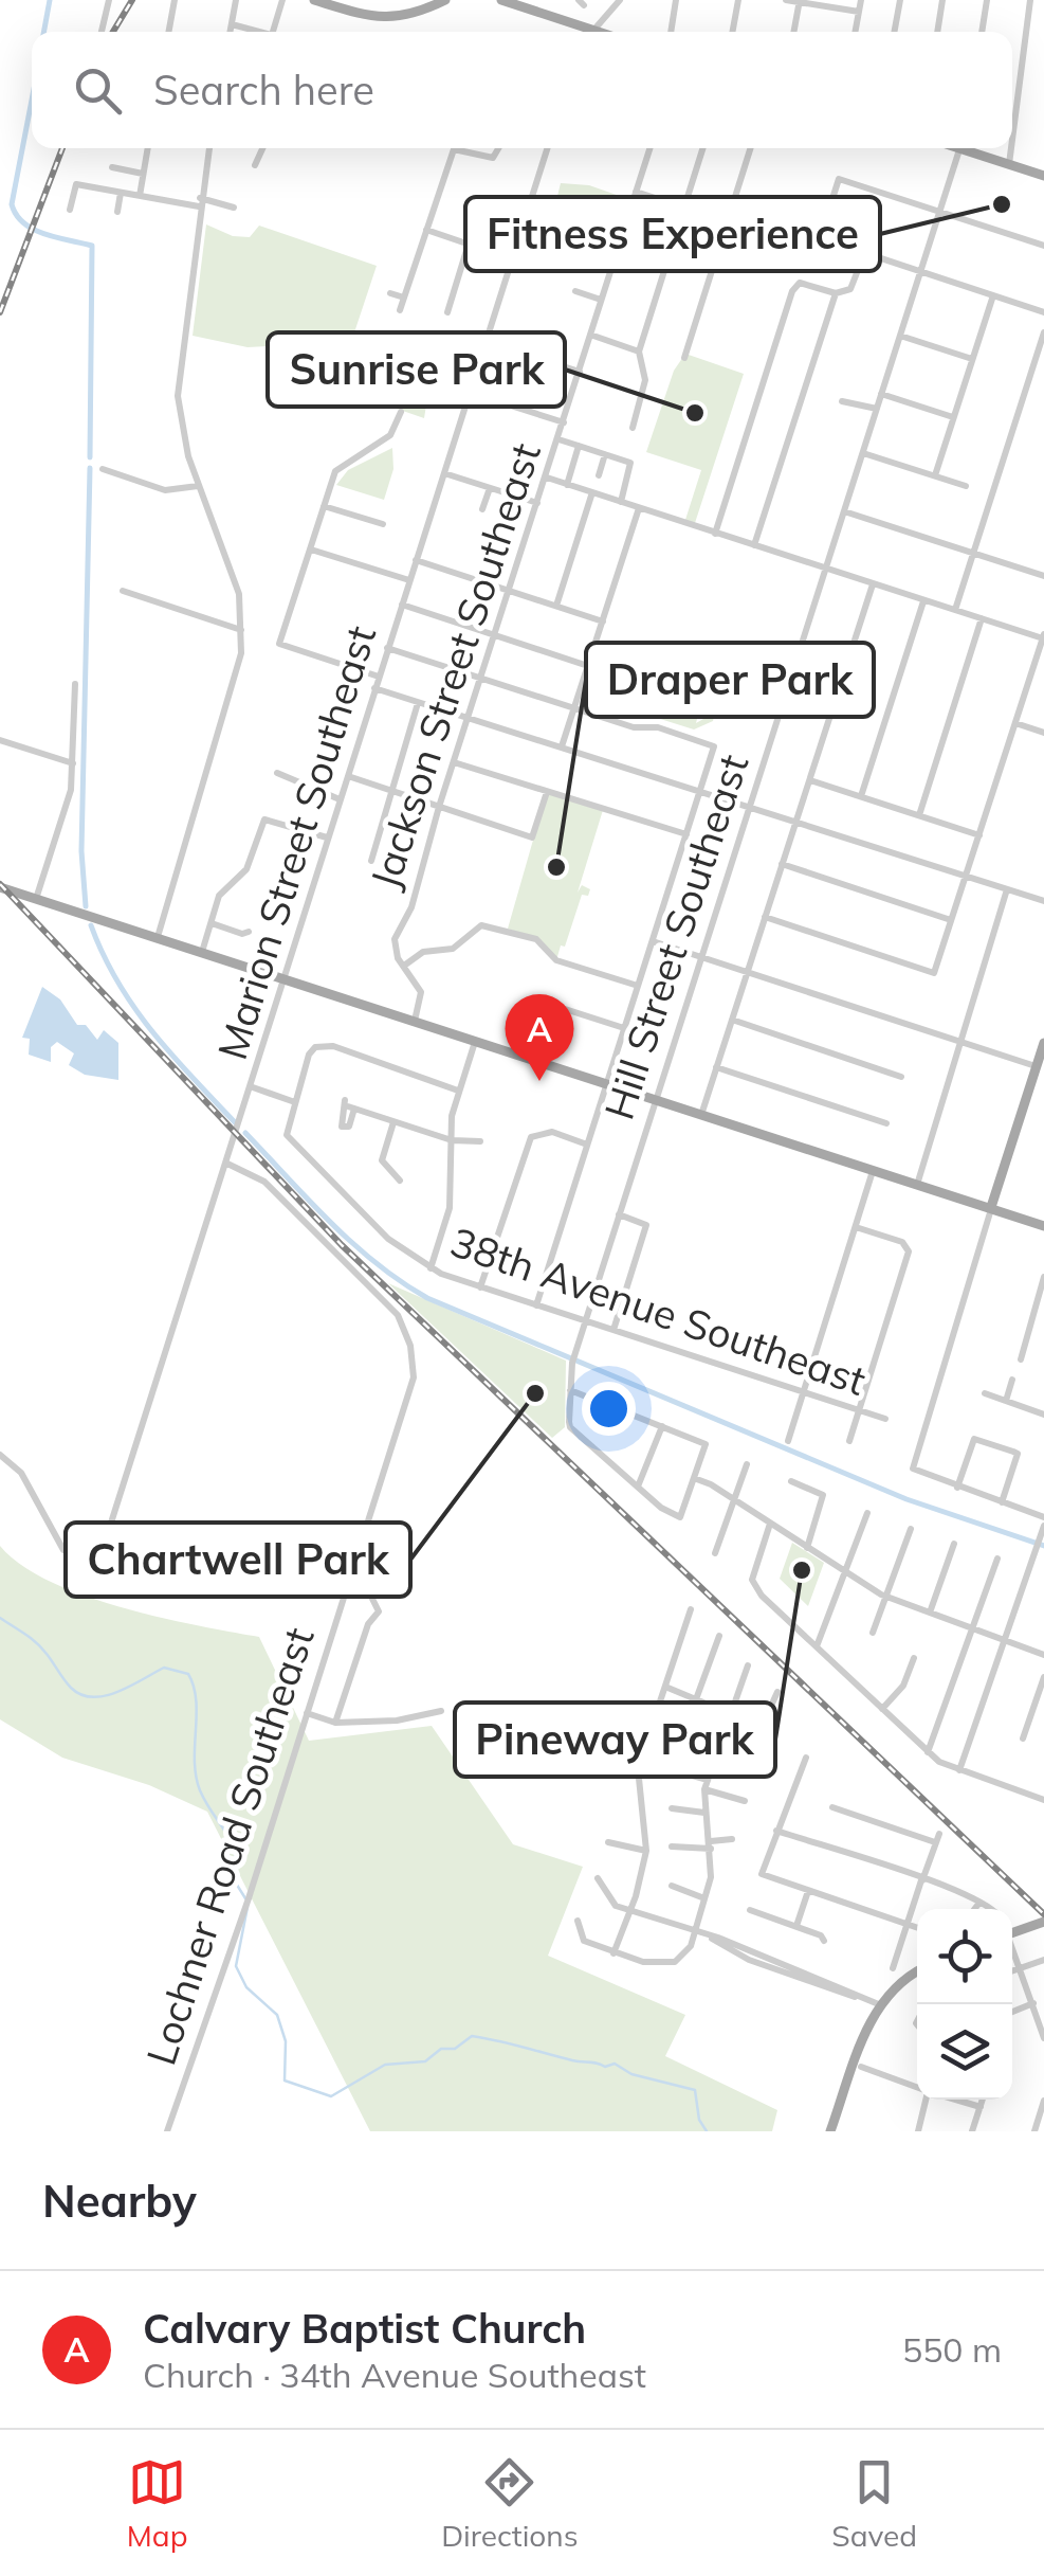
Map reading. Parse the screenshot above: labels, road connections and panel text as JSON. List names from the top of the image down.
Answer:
{
  "streets": {
    "street": [
      "Jackson Street Southeast",
      "Marion Street Southeast",
      "Hill Street Southeast",
      "38th Avenue Southeast",
      "Lochner Road Southeast"
    ]
  },
  "crossings": [
    ["Marion Street Southeast", "Lochner Road Southeast"],
    ["Hill Street Southeast", "38th Avenue Southeast"]
  ],
  "places": [
    "Fitness Experience",
    "Sunrise Park",
    "Draper Park",
    "Chartwell Park",
    "Pineway Park"
  ],
  "page": {
    "search": "Search here",
    "pins": "A",
    "heading": "Nearby",
    "list": [
      {
        "mark": "A",
        "name": "Calvary Baptist Church",
        "note": "Church · 34th Avenue Southeast",
        "value": "550 m"
      }
    ],
    "nav": ["Map", "Directions", "Saved"]
  }
}
